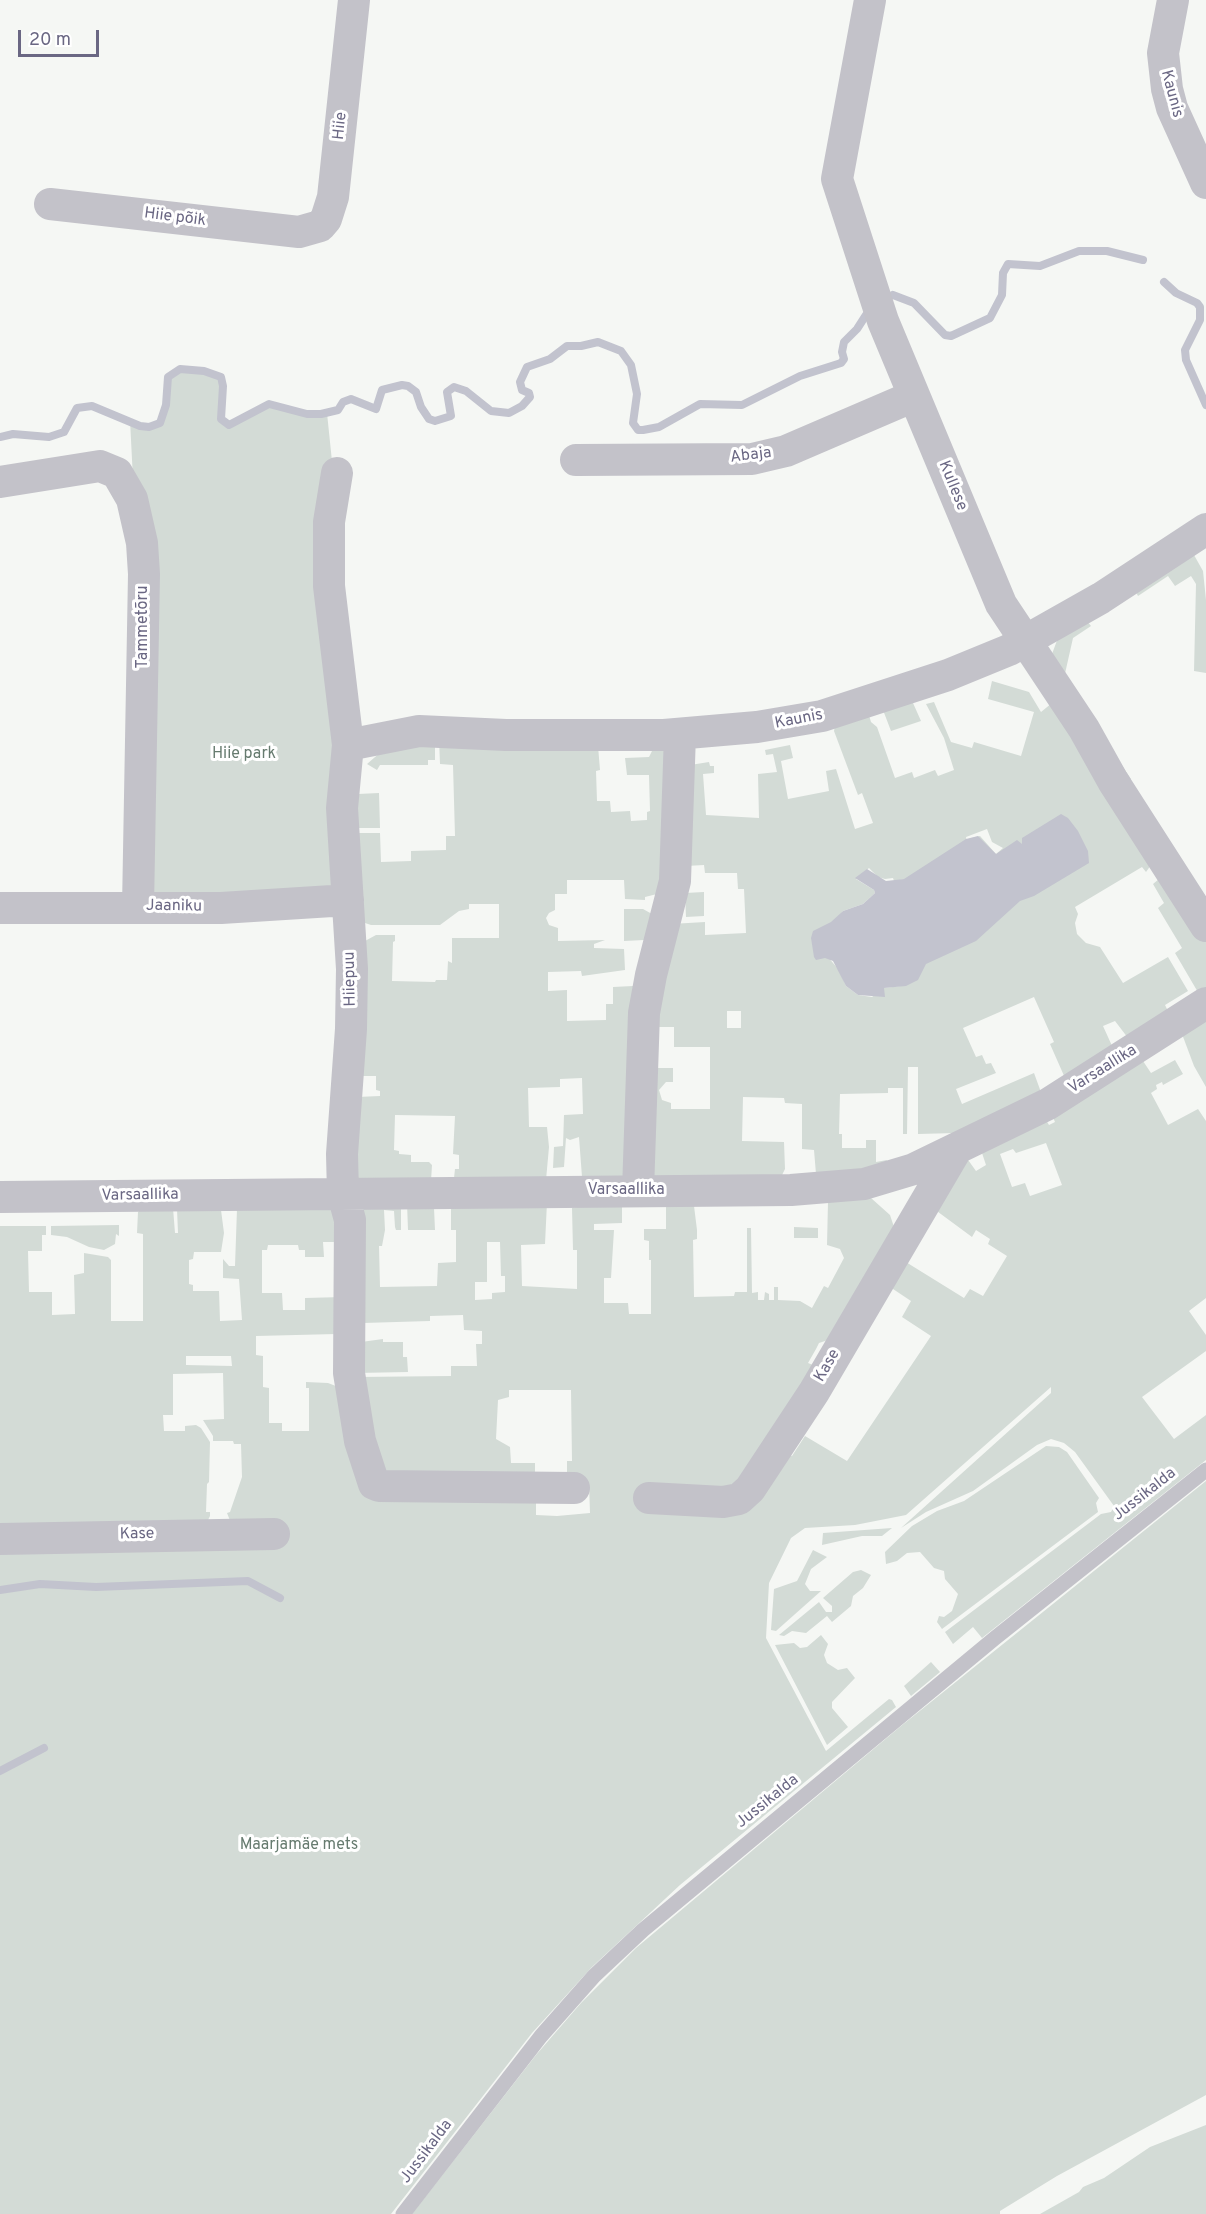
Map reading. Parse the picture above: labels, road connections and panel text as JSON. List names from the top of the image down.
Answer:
{
  "streets": {
    "street": [
      "Kaunis",
      "Hiie",
      "Hiie põik",
      "Abaja",
      "Kullese",
      "Tammetõru",
      "Jaaniku",
      "Hiiepuu",
      "Varsaallika",
      "Kase"
    ],
    "lane": ["Jussikalda"]
  },
  "crossings": [
    ["Kaunis", "Kullese"],
    ["Kaunis", "Hiiepuu"],
    ["Hiie", "Hiie põik"],
    ["Abaja", "Kullese"],
    ["Tammetõru", "Jaaniku"],
    ["Jaaniku", "Hiiepuu"],
    ["Hiiepuu", "Varsaallika"],
    ["Varsaallika", "Kase"]
  ],
  "parks": ["Hiie park", "Maarjamäe mets"],
  "scale_bar": "20 m"
}
